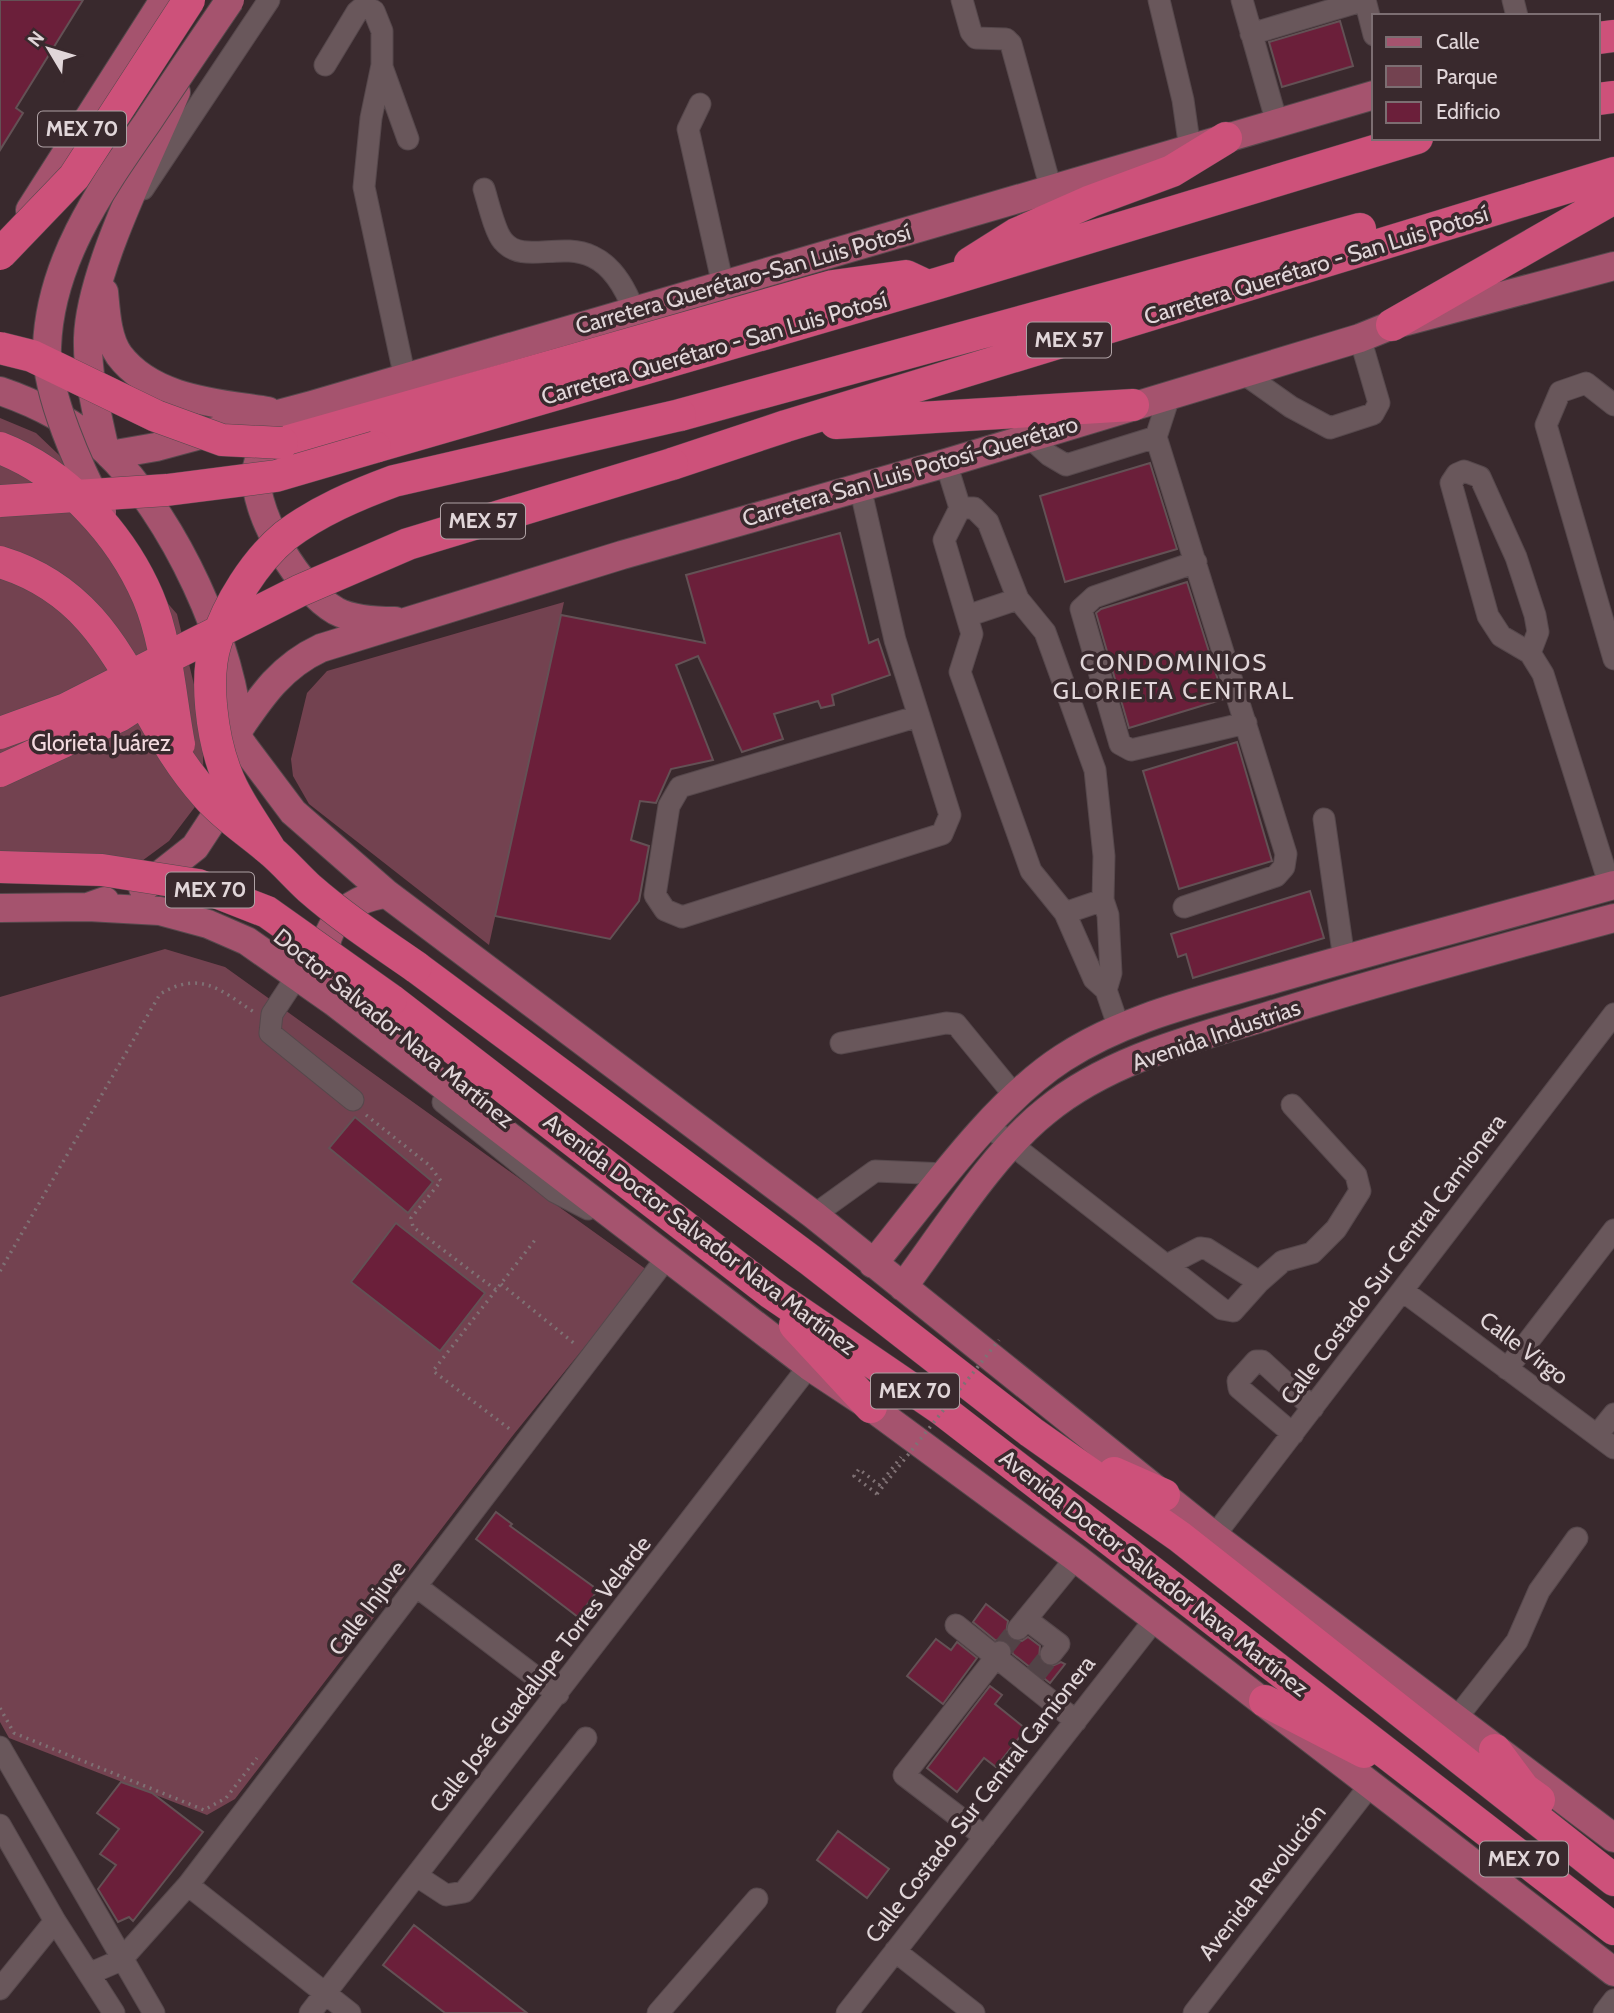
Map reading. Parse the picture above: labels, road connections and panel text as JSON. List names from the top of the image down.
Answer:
{
  "streets": {
    "highway": [
      "MEX 70",
      "Carretera Querétaro - San Luis Potosí",
      "MEX 57",
      "Avenida Doctor Salvador Nava Martínez"
    ],
    "main road": ["Carretera Querétaro-San Luis Potosí", "Carretera San Luis Potosí-Querétaro", "Avenida Industrias"],
    "street": [
      "Calle Costado Sur Central Camionera",
      "Calle Virgo",
      "Calle Injuve",
      "Calle José Guadalupe Torres Velarde",
      "Avenida Revolución"
    ]
  },
  "crossings": [
    ["MEX 70", "Carretera Querétaro-San Luis Potosí"],
    ["Avenida Doctor Salvador Nava Martínez", "Calle Costado Sur Central Camionera"],
    ["Avenida Doctor Salvador Nava Martínez", "Calle Injuve"],
    ["Avenida Doctor Salvador Nava Martínez", "Calle José Guadalupe Torres Velarde"],
    ["Avenida Doctor Salvador Nava Martínez", "Avenida Revolución"],
    ["Calle Costado Sur Central Camionera", "Calle Virgo"]
  ],
  "districts": ["CONDOMINIOS GLORIETA CENTRAL"],
  "parks": ["Glorieta Juárez"],
  "legend": ["Calle", "Parque", "Edificio"],
  "north": "top left"
}
